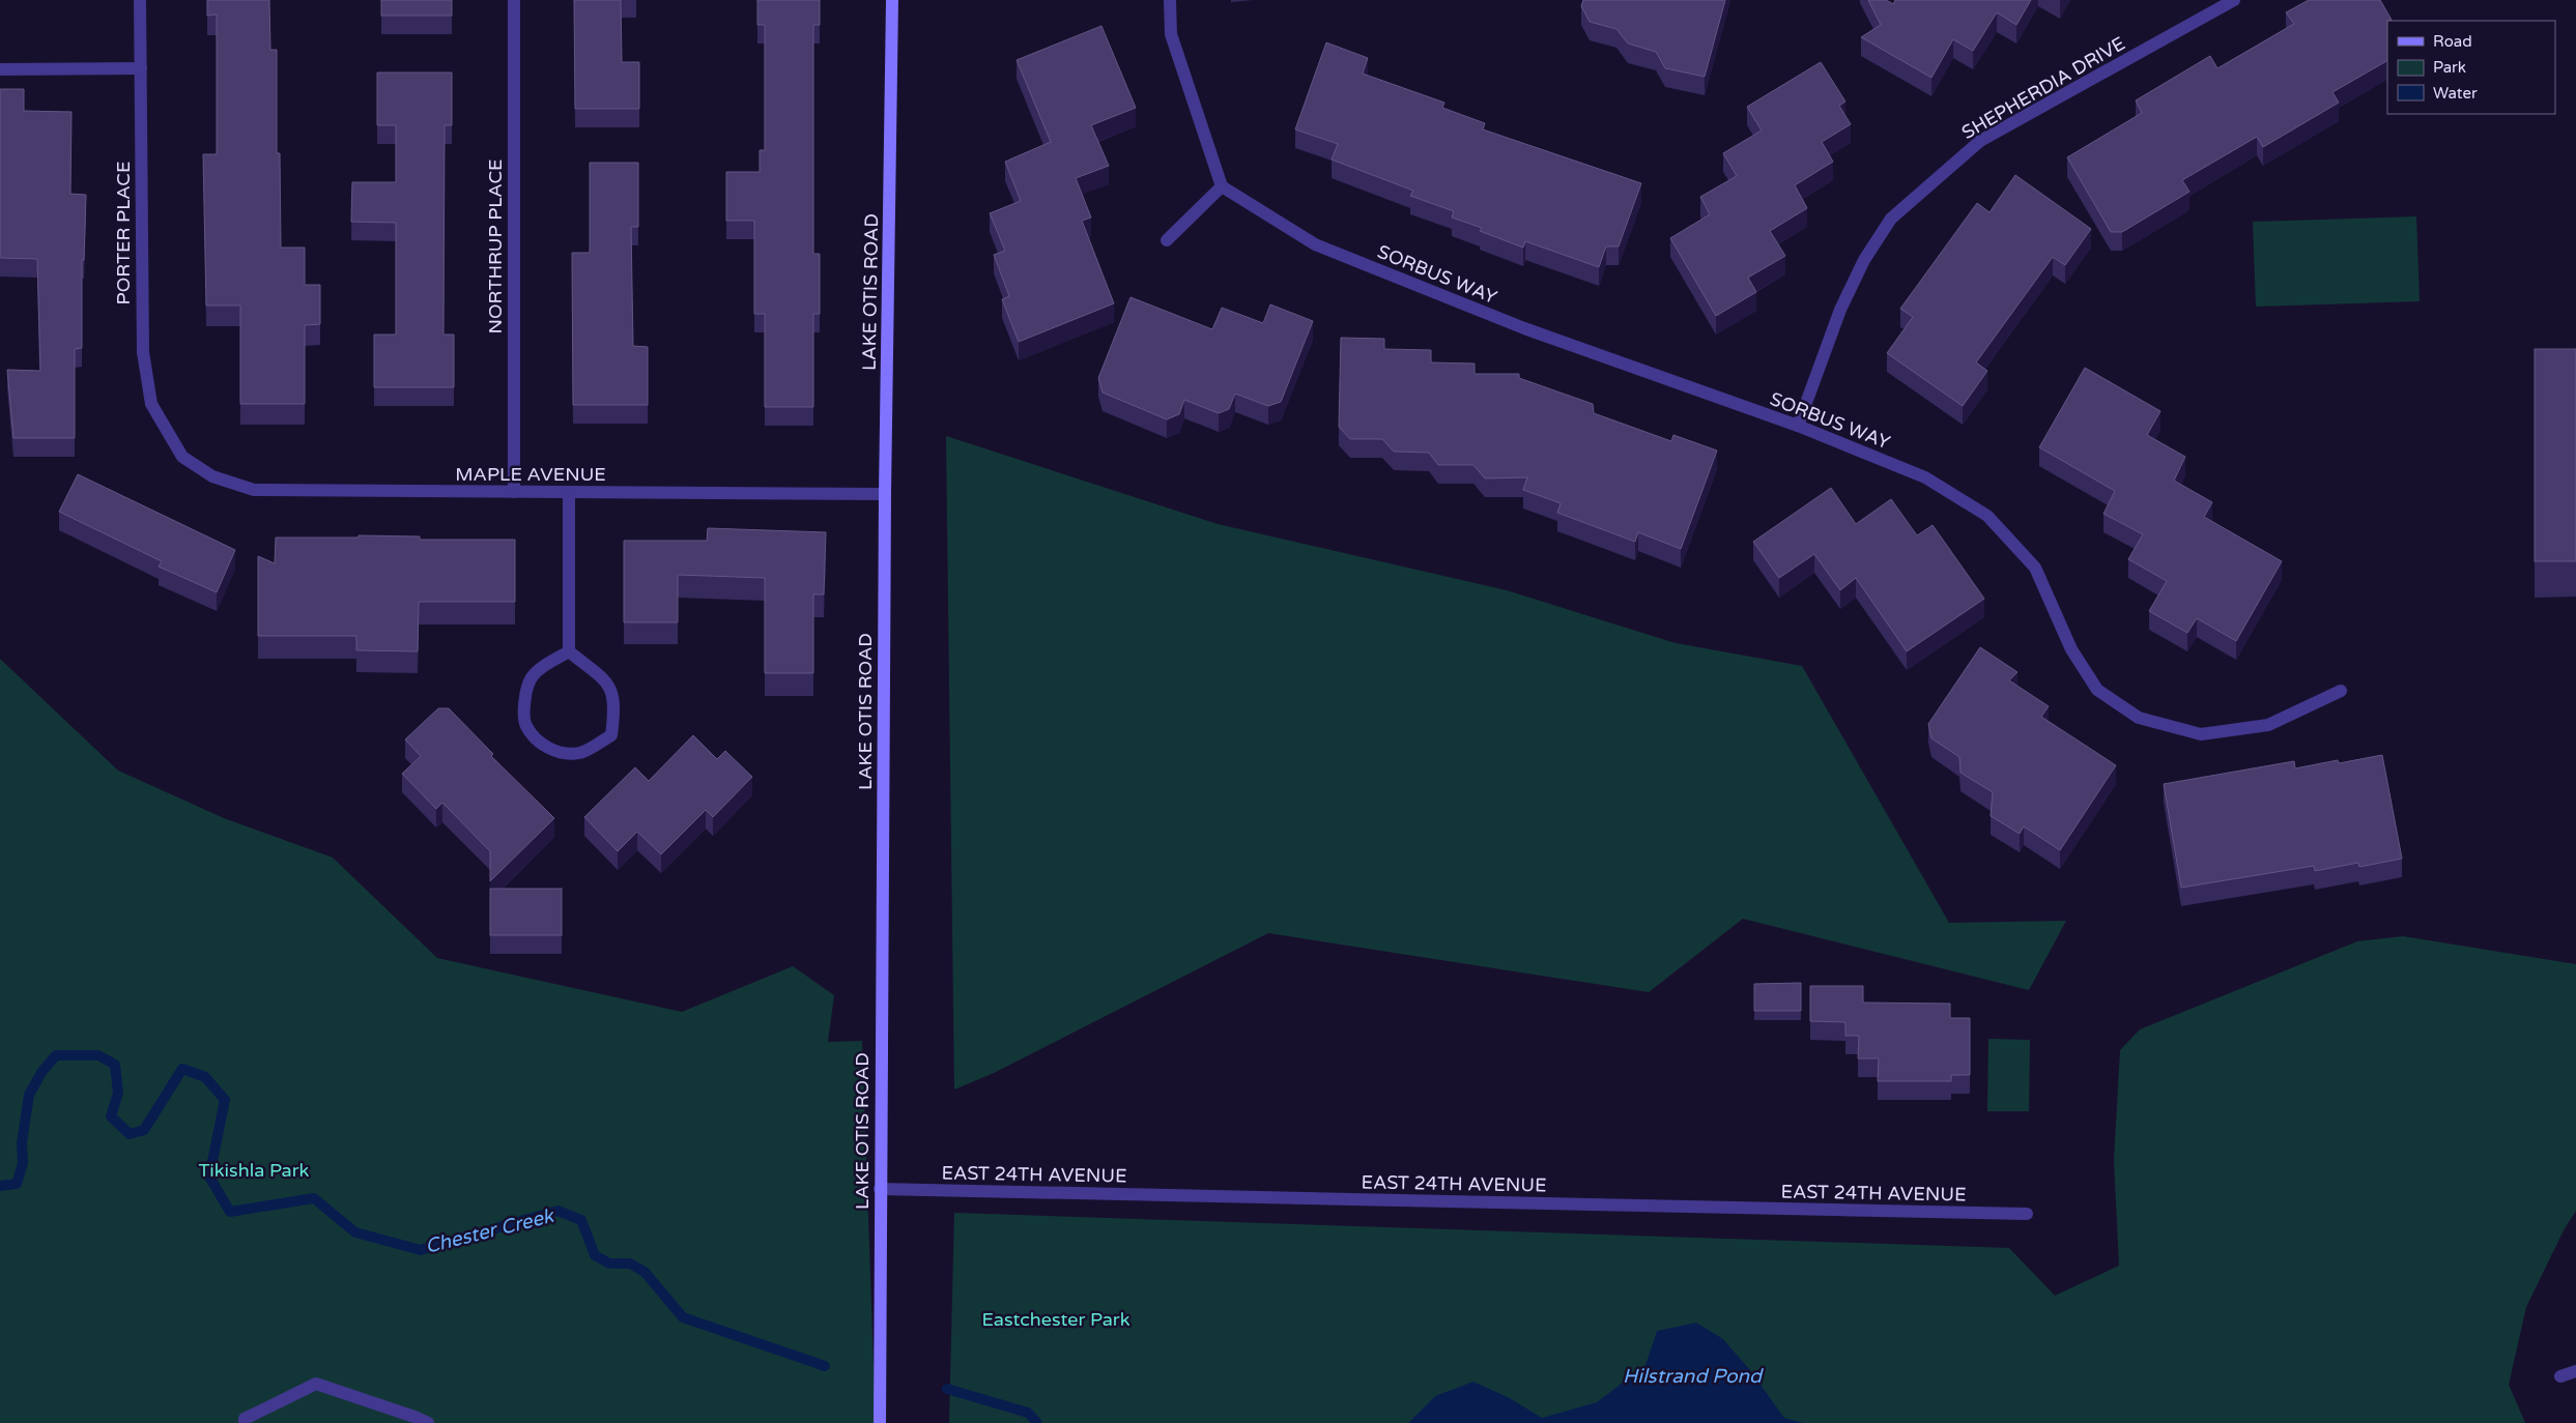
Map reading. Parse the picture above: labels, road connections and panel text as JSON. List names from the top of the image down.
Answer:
{
  "streets": {
    "main road": ["LAKE OTIS ROAD"],
    "street": [
      "SHEPHERDIA DRIVE",
      "PORTER PLACE",
      "NORTHRUP PLACE",
      "SORBUS WAY",
      "MAPLE AVENUE",
      "EAST 24TH AVENUE"
    ]
  },
  "crossings": [
    ["SHEPHERDIA DRIVE", "SORBUS WAY"],
    ["PORTER PLACE", "MAPLE AVENUE"],
    ["NORTHRUP PLACE", "MAPLE AVENUE"],
    ["LAKE OTIS ROAD", "MAPLE AVENUE"],
    ["LAKE OTIS ROAD", "EAST 24TH AVENUE"]
  ],
  "water": ["Chester Creek", "Hilstrand Pond"],
  "parks": ["Tikishla Park", "Eastchester Park"],
  "legend": ["Road", "Park", "Water"]
}
